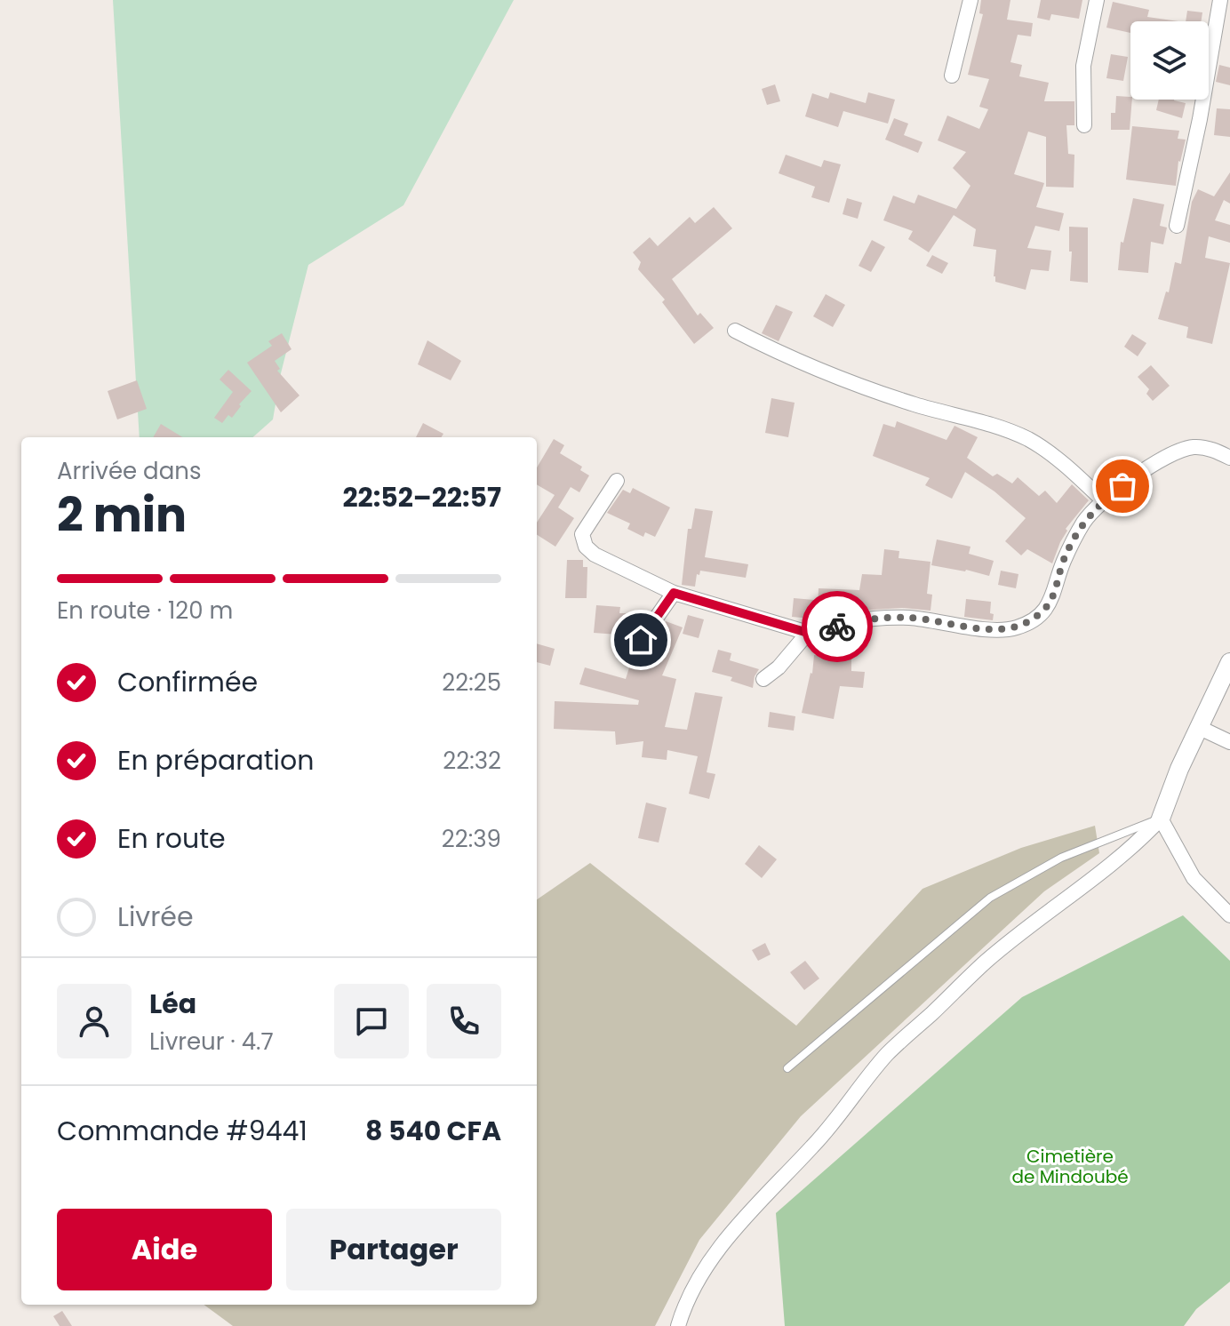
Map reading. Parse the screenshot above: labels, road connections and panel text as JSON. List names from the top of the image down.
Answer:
{
  "parks": ["Cimetière de Mindoubé"],
  "page": {
    "heading": ["2 min", "Arrivée dans", "22:52–22:57"],
    "panel": [
      "Léa",
      "Livreur · 4.7",
      "Commande #9441",
      "8 540 CFA"
    ],
    "bar": "En route · 120 m",
    "list": [
      ["Confirmée", "22:25"],
      ["En préparation", "22:32"],
      ["En route", "22:39"],
      "Livrée"
    ],
    "buttons": ["Aide", "Partager"]
  }
}
